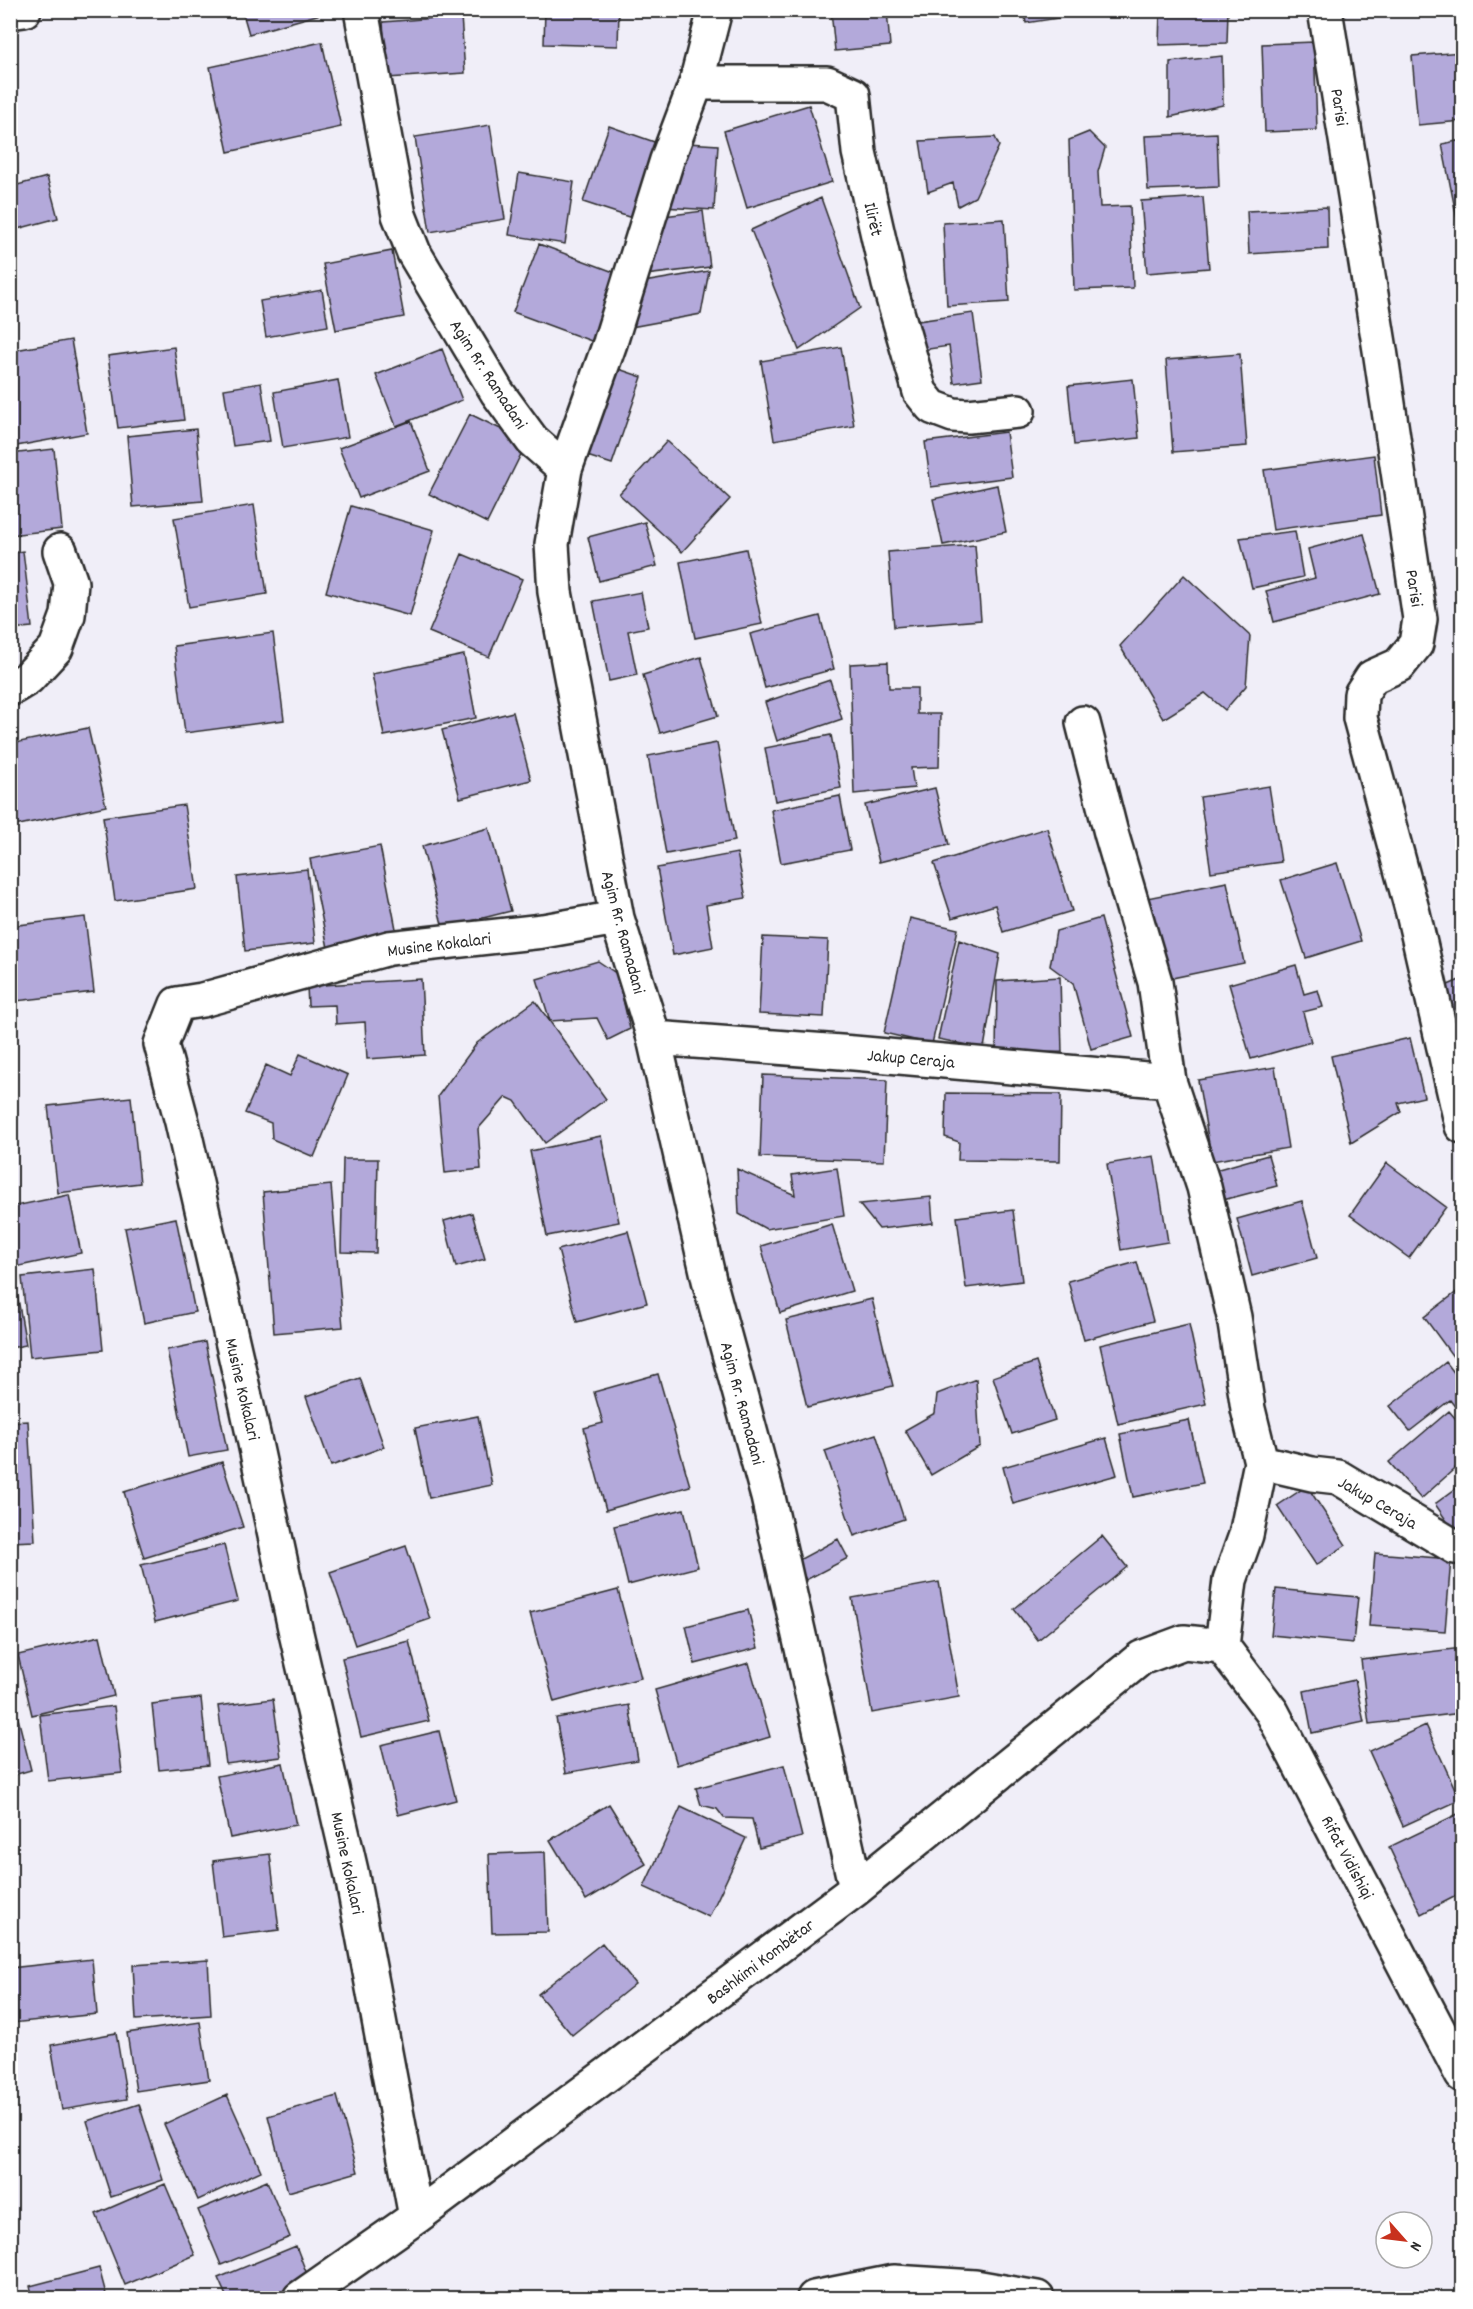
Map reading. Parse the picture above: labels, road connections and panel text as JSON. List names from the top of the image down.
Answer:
{
  "streets": {
    "street": [
      "Parisi",
      "Ilirët",
      "Agim Rr. Ramadani",
      "Musine Kokalari",
      "Jakup Ceraja",
      "Rifat Vidishiqi",
      "Bashkimi Kombëtar"
    ]
  },
  "crossings": [
    ["Agim Rr. Ramadani", "Musine Kokalari"],
    ["Agim Rr. Ramadani", "Jakup Ceraja"],
    ["Agim Rr. Ramadani", "Bashkimi Kombëtar"],
    ["Musine Kokalari", "Bashkimi Kombëtar"],
    ["Rifat Vidishiqi", "Bashkimi Kombëtar"]
  ],
  "north": "bottom right"
}
